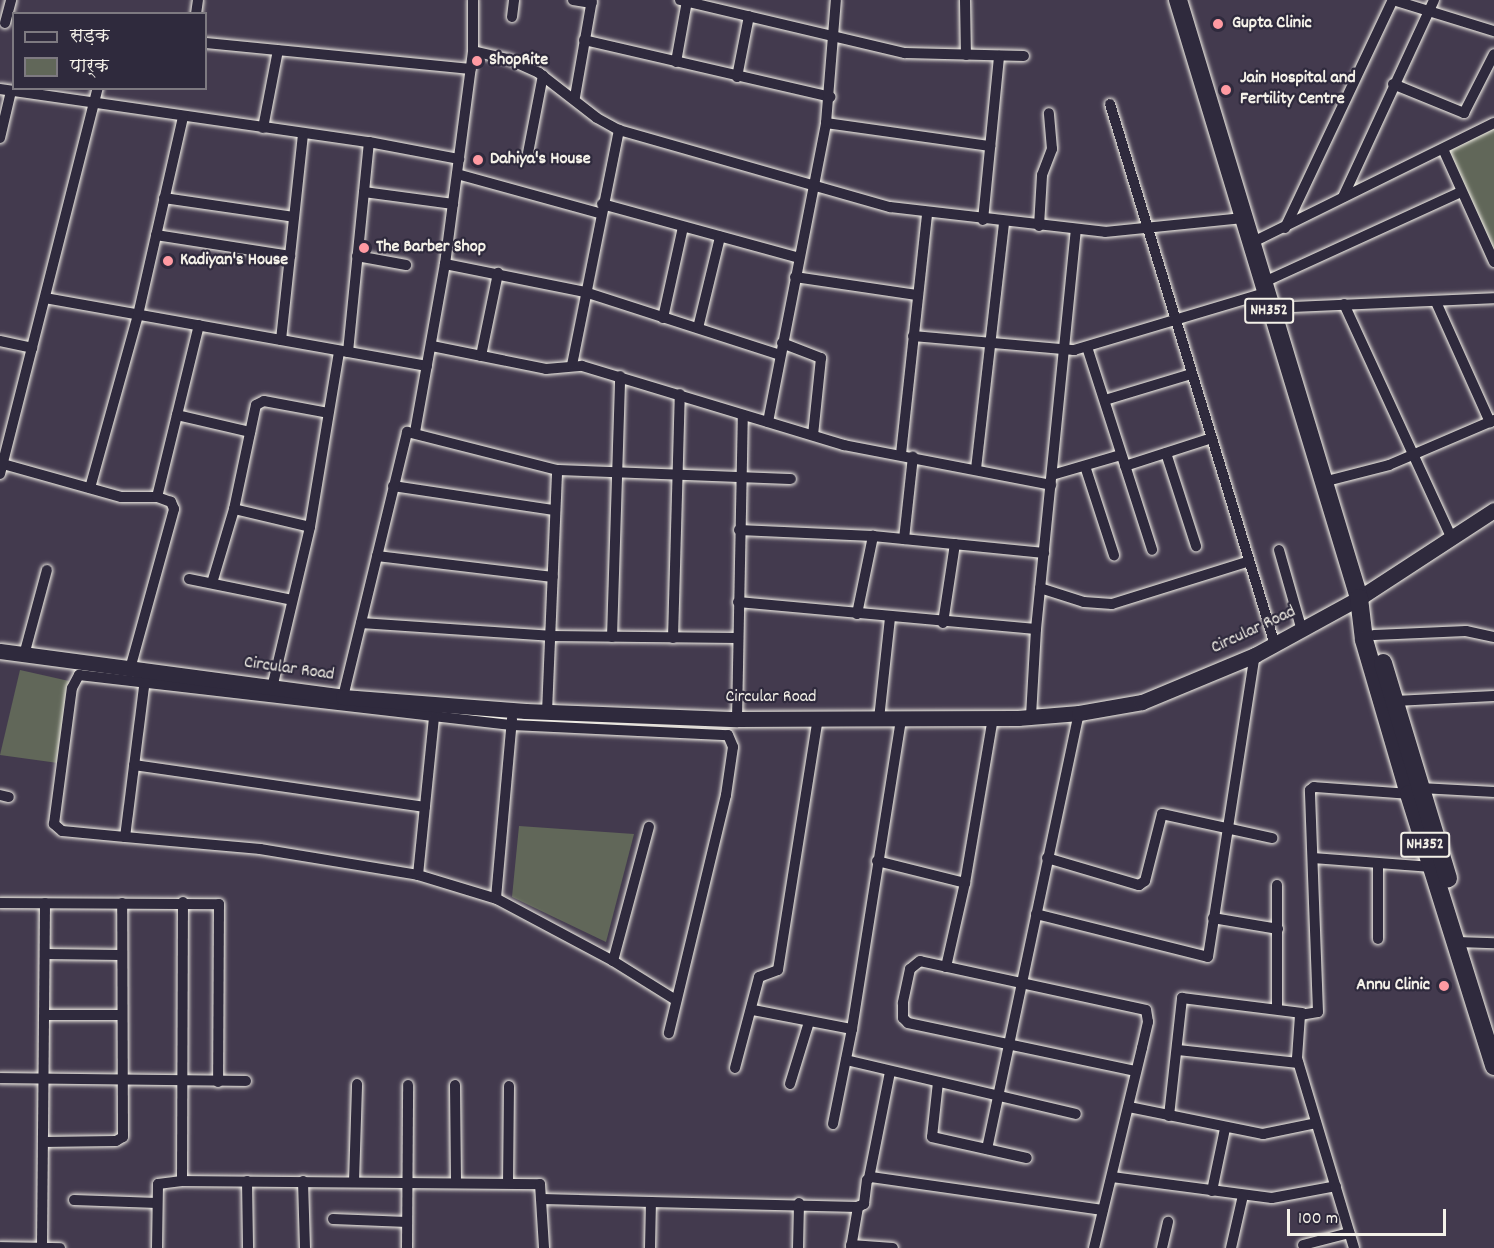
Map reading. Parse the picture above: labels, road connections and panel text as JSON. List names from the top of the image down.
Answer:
{
  "streets": {
    "highway": ["NH352"],
    "main road": ["Circular Road"]
  },
  "crossings": [
    ["NH352", "Circular Road"]
  ],
  "places": [
    "Gupta Clinic",
    "ShopRite",
    "Jain Hospital and Fertility Centre",
    "Dahiya's House",
    "The Barber Shop",
    "Kadiyan's House",
    "Annu Clinic"
  ],
  "legend": ["सड़क", "पार्क"],
  "scale_bar": "100 m"
}
